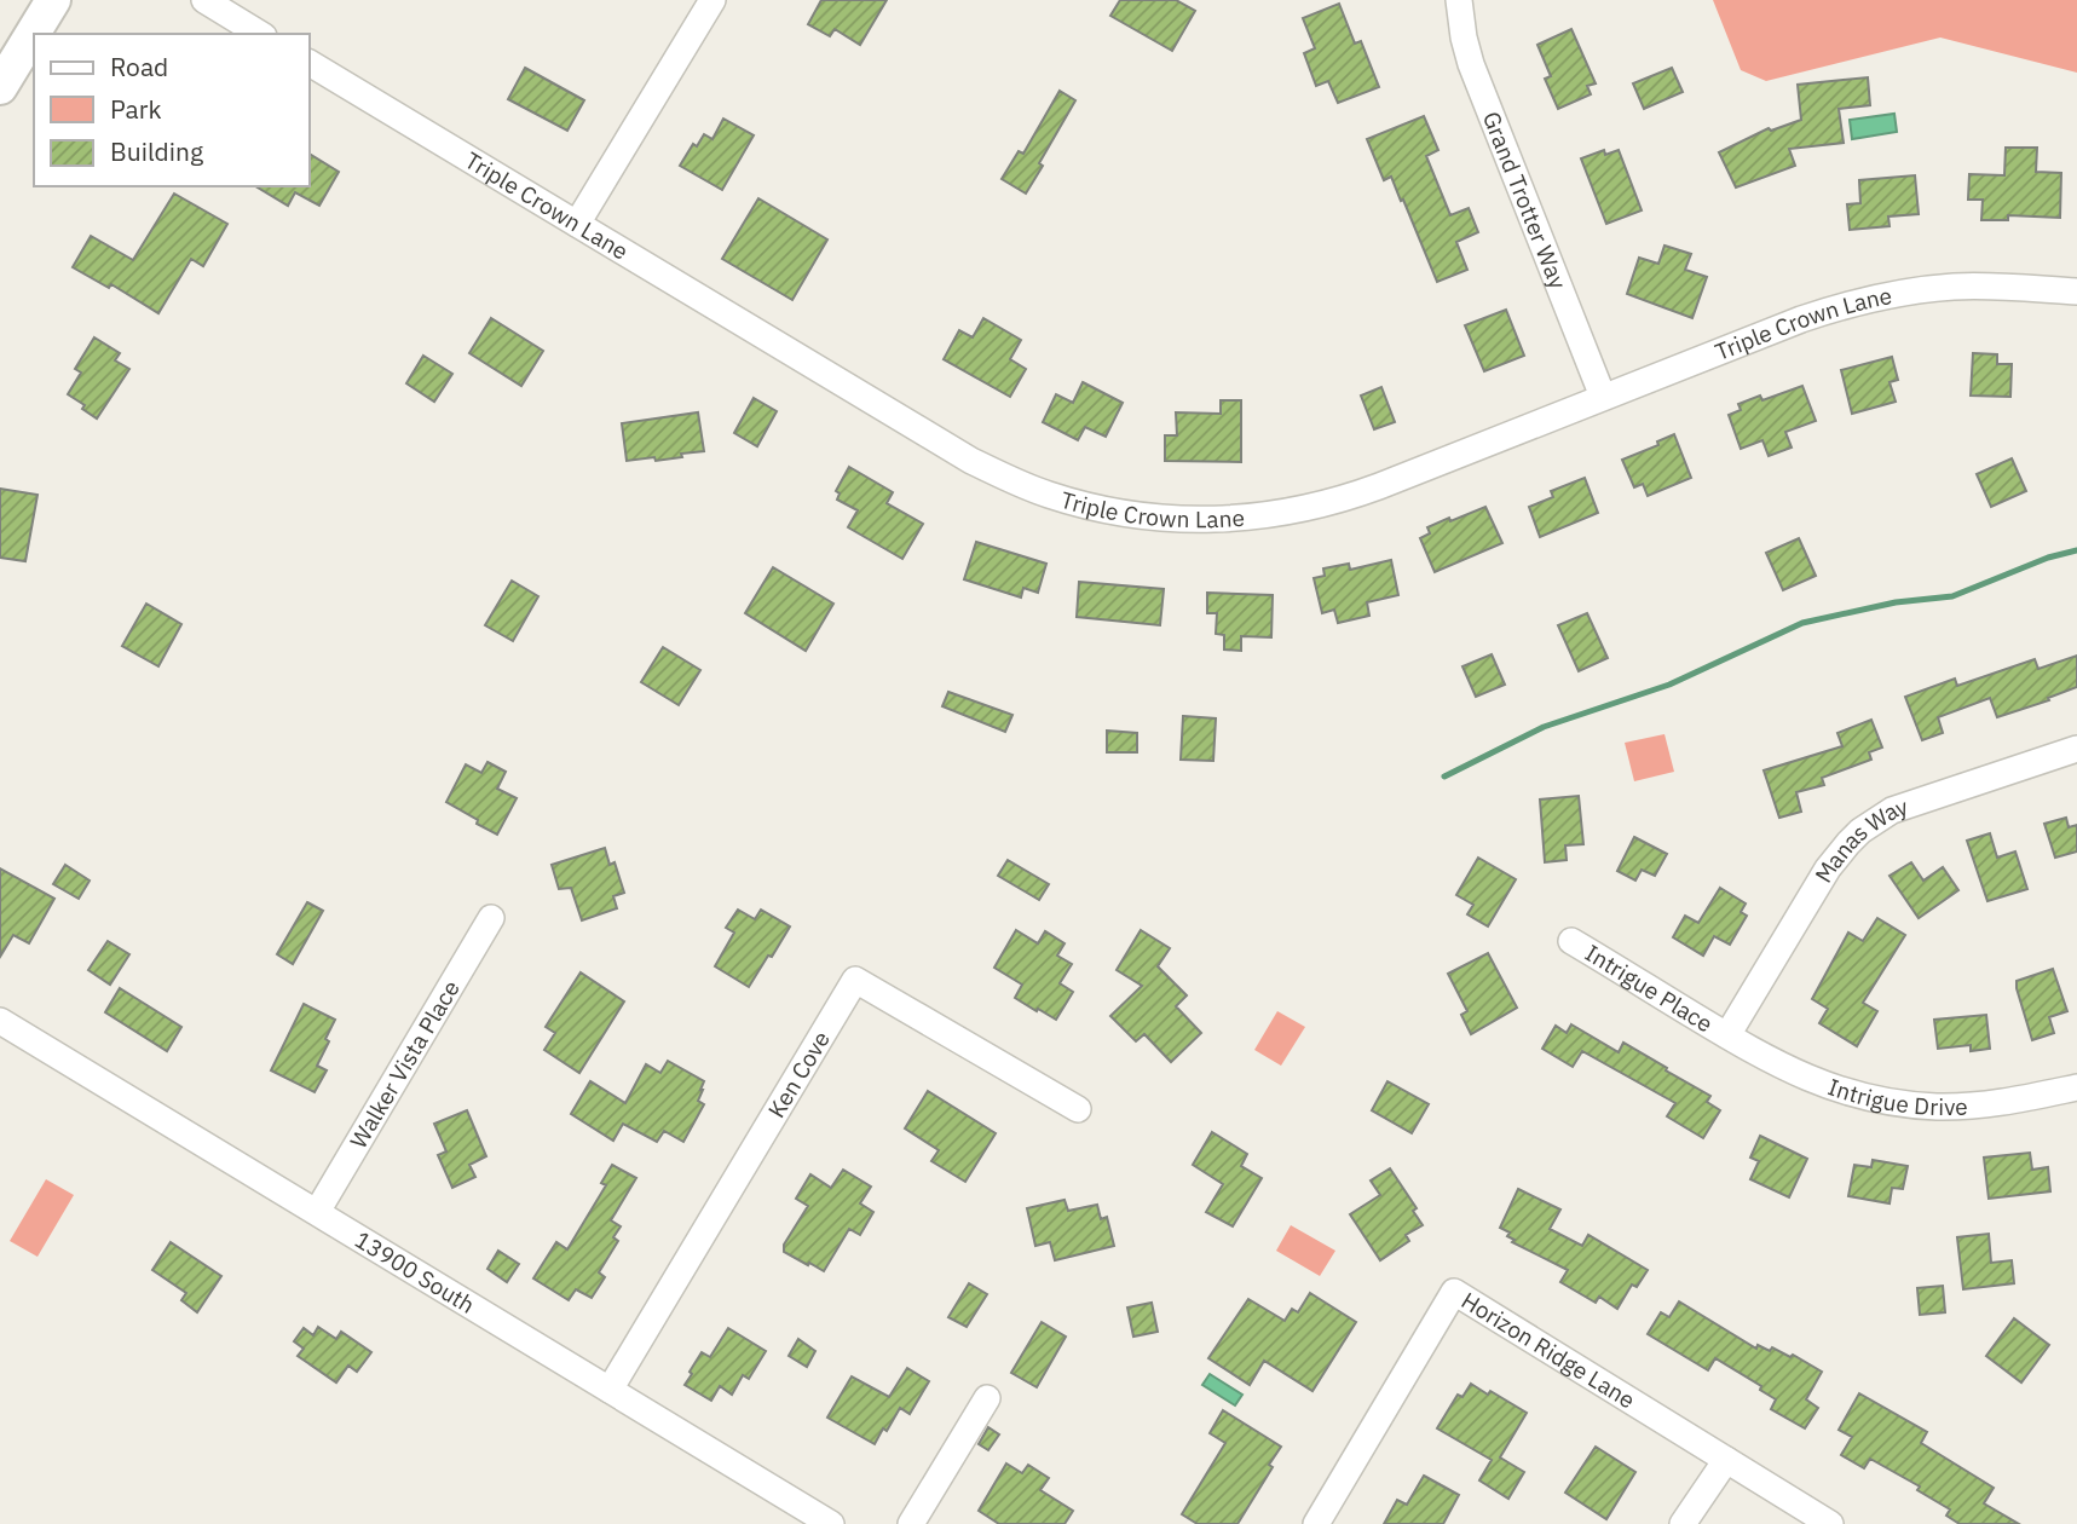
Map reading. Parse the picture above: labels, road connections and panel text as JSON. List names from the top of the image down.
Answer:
{
  "streets": {
    "street": [
      "Grand Trotter Way",
      "Triple Crown Lane",
      "Manas Way",
      "Intrigue Place",
      "Walker Vista Place",
      "Ken Cove",
      "Intrigue Drive",
      "13900 South",
      "Horizon Ridge Lane"
    ]
  },
  "crossings": [
    ["Grand Trotter Way", "Triple Crown Lane"],
    ["Manas Way", "Intrigue Place"],
    ["Manas Way", "Intrigue Drive"],
    ["Intrigue Place", "Intrigue Drive"],
    ["Walker Vista Place", "13900 South"],
    ["Ken Cove", "13900 South"]
  ],
  "legend": ["Road", "Park", "Building"]
}
